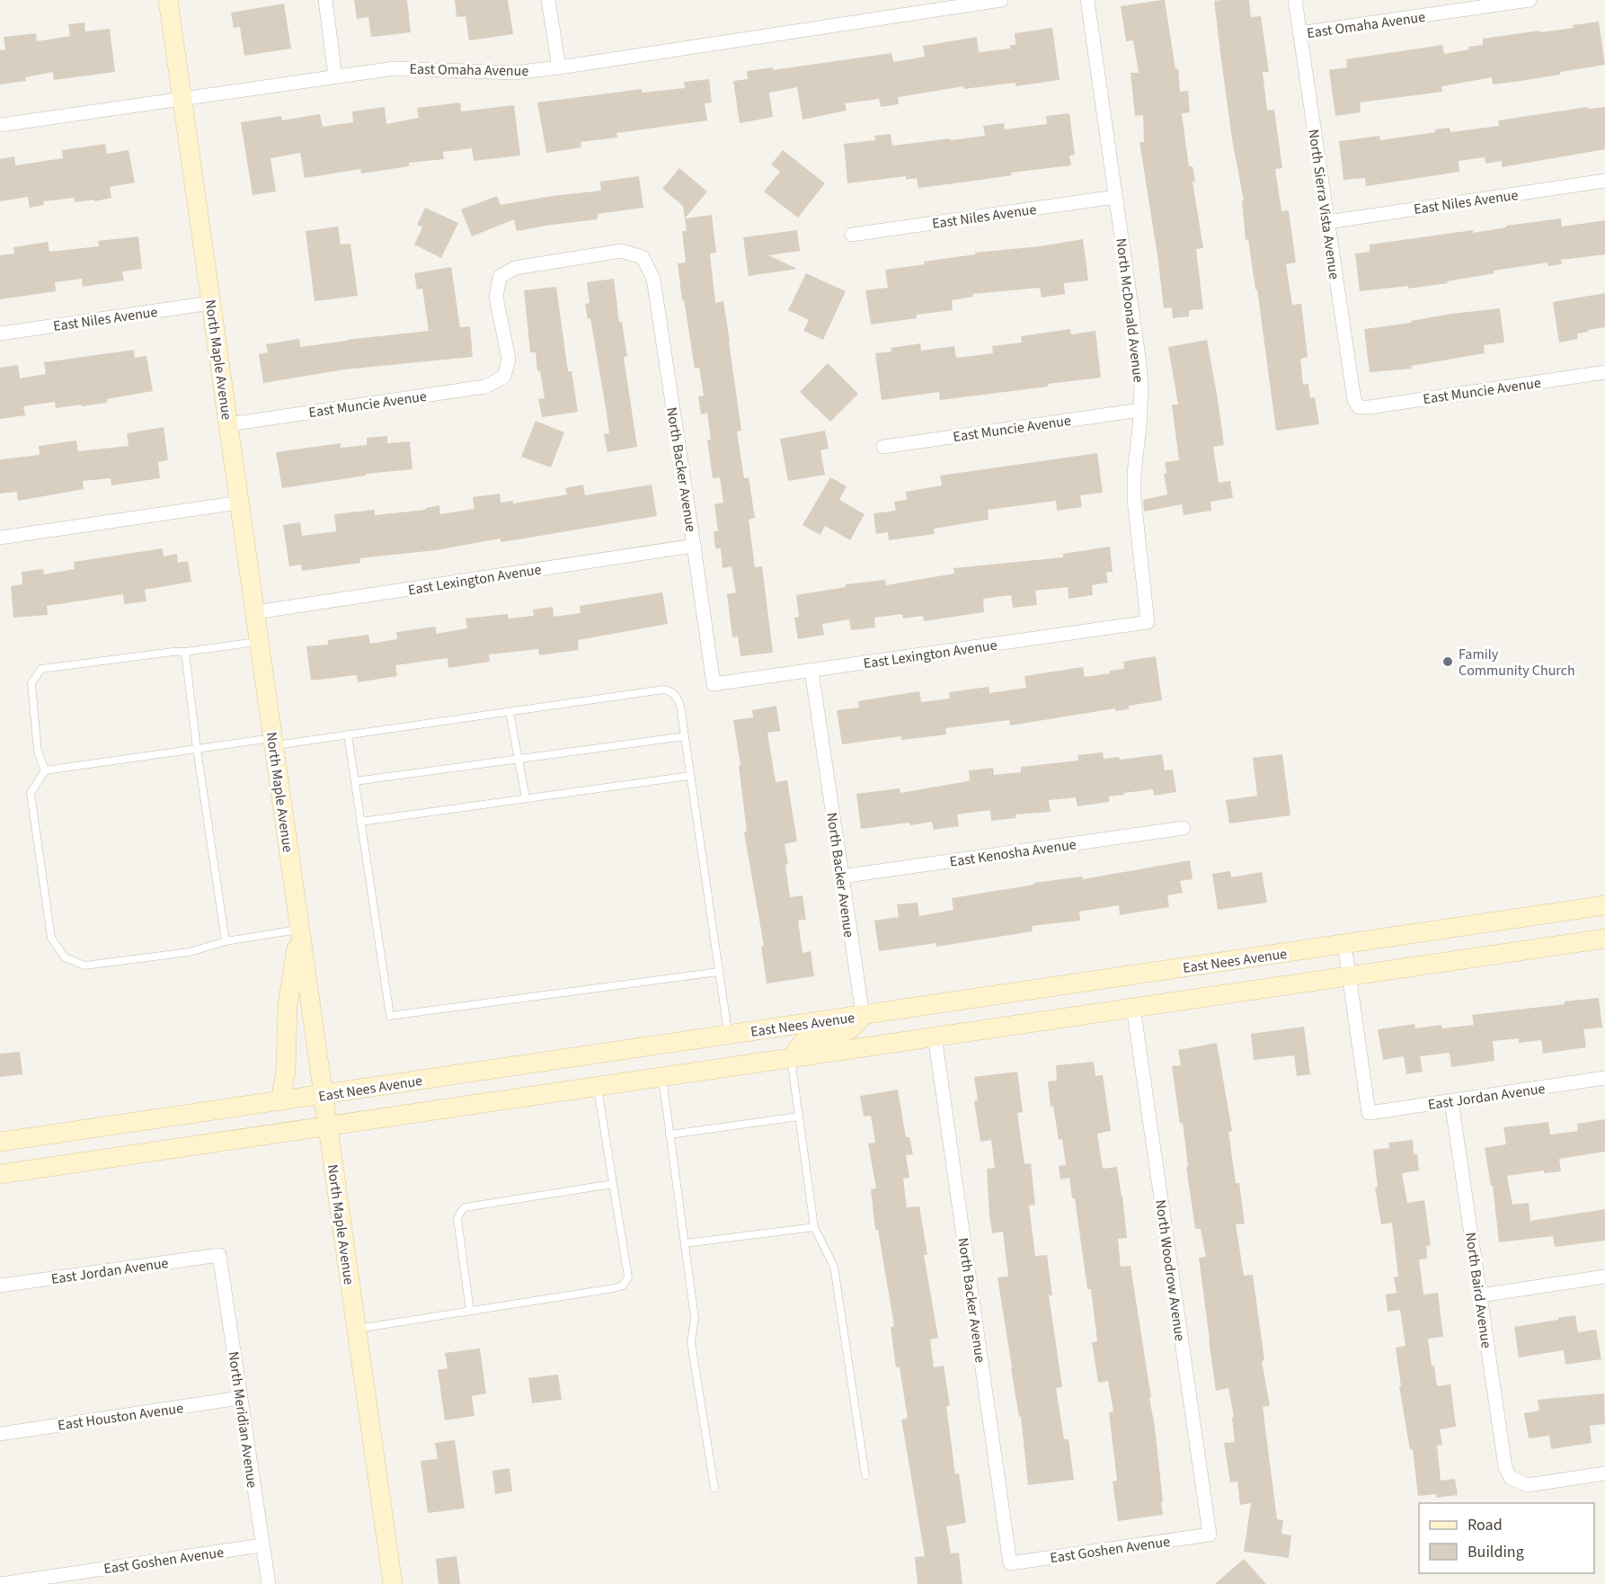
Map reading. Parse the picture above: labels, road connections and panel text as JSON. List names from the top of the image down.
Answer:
{
  "streets": {
    "main road": ["North Maple Avenue", "East Nees Avenue"],
    "street": [
      "East Omaha Avenue",
      "East Niles Avenue",
      "North Sierra Vista Avenue",
      "North McDonald Avenue",
      "East Muncie Avenue",
      "North Backer Avenue",
      "East Lexington Avenue",
      "East Kenosha Avenue",
      "East Jordan Avenue",
      "North Woodrow Avenue",
      "North Baird Avenue",
      "East Houston Avenue",
      "North Meridian Avenue",
      "East Goshen Avenue"
    ]
  },
  "crossings": [
    ["East Omaha Avenue", "North Sierra Vista Avenue"],
    ["East Omaha Avenue", "North Maple Avenue"],
    ["East Niles Avenue", "North Sierra Vista Avenue"],
    ["East Niles Avenue", "North McDonald Avenue"],
    ["East Niles Avenue", "North Maple Avenue"],
    ["North Sierra Vista Avenue", "East Muncie Avenue"],
    ["North McDonald Avenue", "East Muncie Avenue"],
    ["North McDonald Avenue", "East Lexington Avenue"],
    ["North Maple Avenue", "East Muncie Avenue"],
    ["North Maple Avenue", "East Lexington Avenue"],
    ["North Maple Avenue", "East Nees Avenue"],
    ["East Muncie Avenue", "North Backer Avenue"],
    ["North Backer Avenue", "East Lexington Avenue"],
    ["North Backer Avenue", "East Kenosha Avenue"],
    ["North Backer Avenue", "East Nees Avenue"],
    ["North Backer Avenue", "East Goshen Avenue"],
    ["East Nees Avenue", "East Jordan Avenue"],
    ["East Nees Avenue", "North Woodrow Avenue"],
    ["East Jordan Avenue", "North Baird Avenue"],
    ["East Jordan Avenue", "North Meridian Avenue"],
    ["North Woodrow Avenue", "East Goshen Avenue"],
    ["East Houston Avenue", "North Meridian Avenue"],
    ["North Meridian Avenue", "East Goshen Avenue"]
  ],
  "places": ["Family Community Church"],
  "legend": ["Road", "Building"]
}
